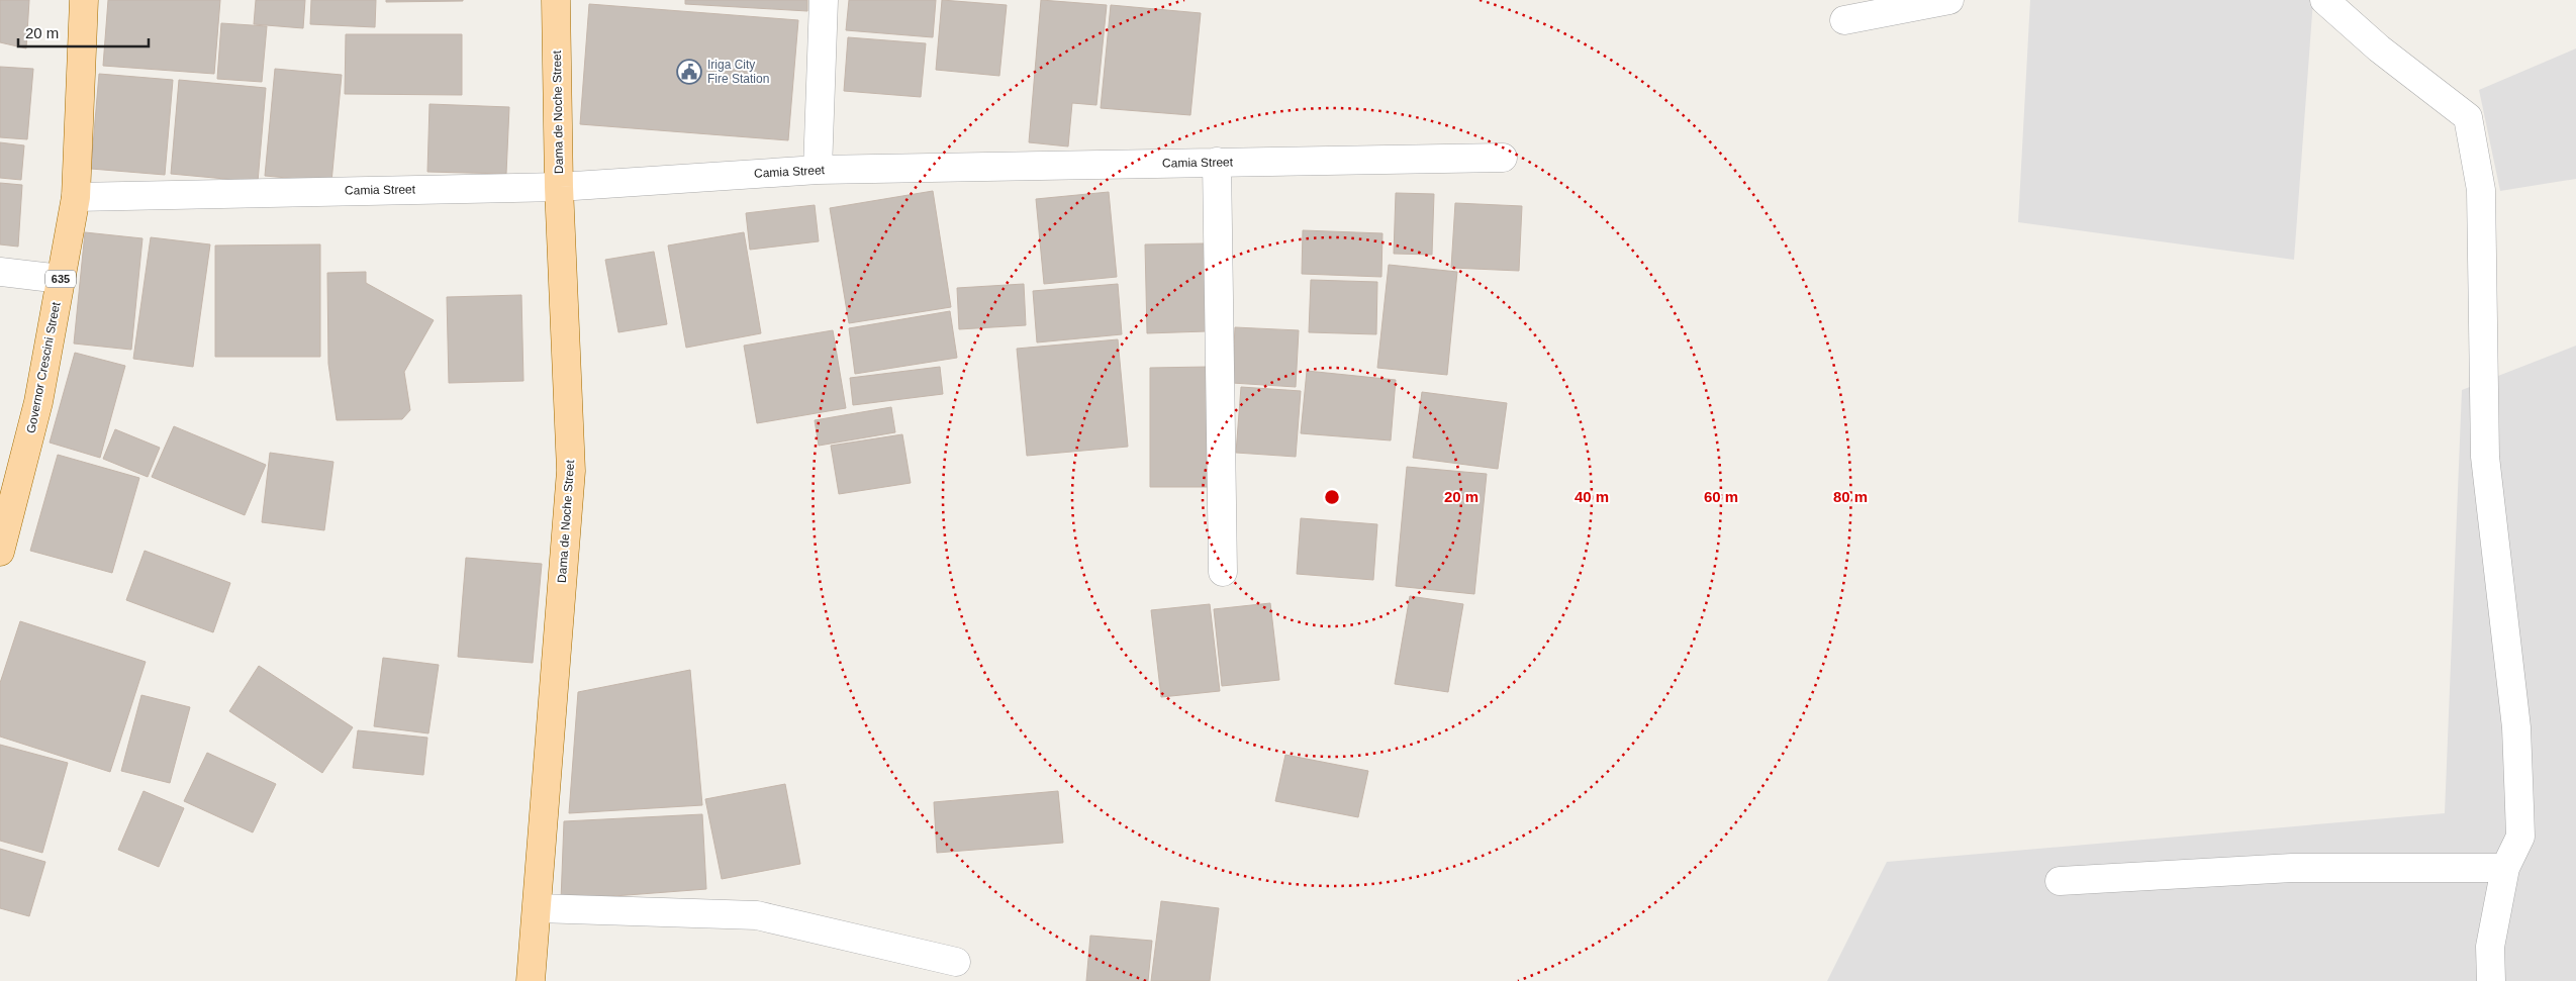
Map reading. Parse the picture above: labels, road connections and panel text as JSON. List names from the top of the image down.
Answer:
{
  "streets": {
    "main road": ["Dama de Noche Street", "635", "Governor Crescini Street"],
    "street": ["Camia Street"]
  },
  "crossings": [
    ["Dama de Noche Street", "Camia Street"],
    ["Camia Street", "Governor Crescini Street"]
  ],
  "places": {
    "public building": ["Iriga City Fire Station"]
  },
  "scale_bar": "20 m",
  "rings": [
    "20 m",
    "40 m",
    "60 m",
    "80 m"
  ]
}
